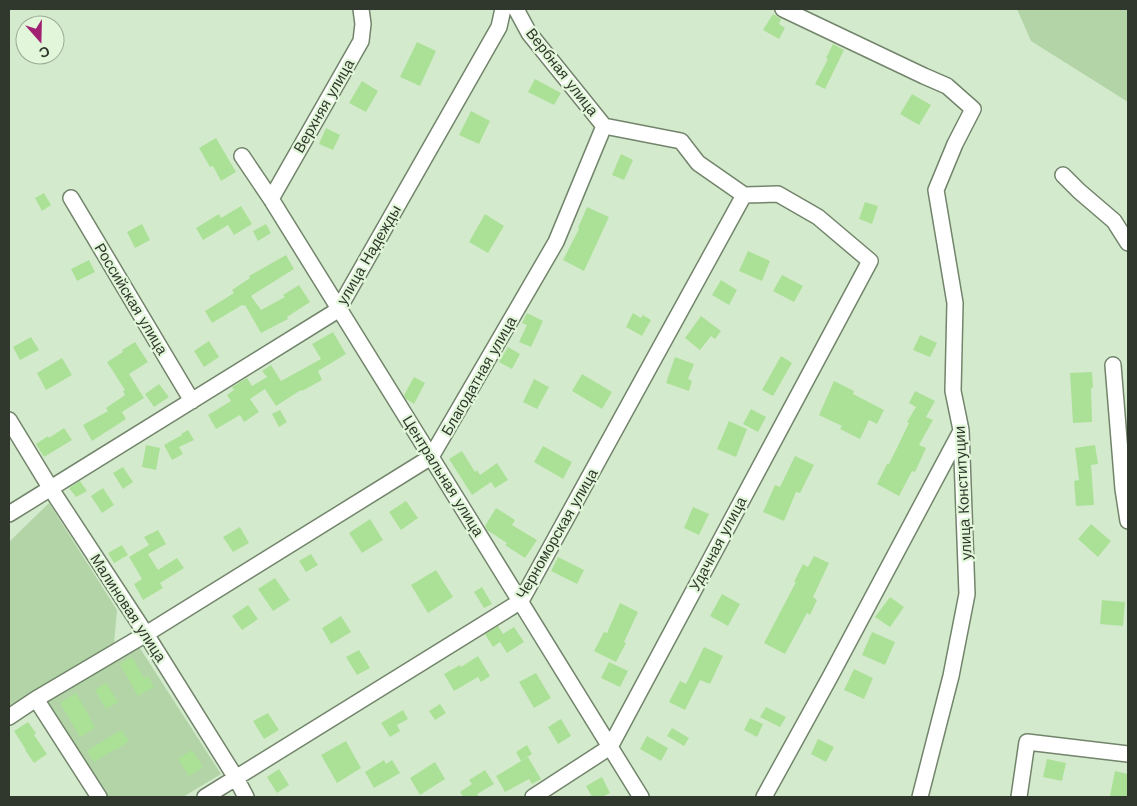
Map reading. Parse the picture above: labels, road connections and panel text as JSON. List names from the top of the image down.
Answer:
{
  "streets": {
    "street": [
      "Вербная улица",
      "Верхняя улица",
      "улица Надежды",
      "Российская улица",
      "Благодатная улица",
      "Центральная улица",
      "улица Конституции",
      "Черноморская улица",
      "Удачная улица",
      "Малиновая улица"
    ]
  },
  "crossings": [
    ["Вербная улица", "Благодатная улица"],
    ["Вербная улица", "Черноморская улица"],
    ["Вербная улица", "Удачная улица"],
    ["Верхняя улица", "Центральная улица"],
    ["улица Надежды", "Российская улица"],
    ["улица Надежды", "Центральная улица"],
    ["улица Надежды", "Малиновая улица"],
    ["Благодатная улица", "Центральная улица"],
    ["Благодатная улица", "Малиновая улица"],
    ["Центральная улица", "Черноморская улица"],
    ["Центральная улица", "Удачная улица"],
    ["Черноморская улица", "Удачная улица"],
    ["Черноморская улица", "Малиновая улица"]
  ],
  "north": "bottom"
}
